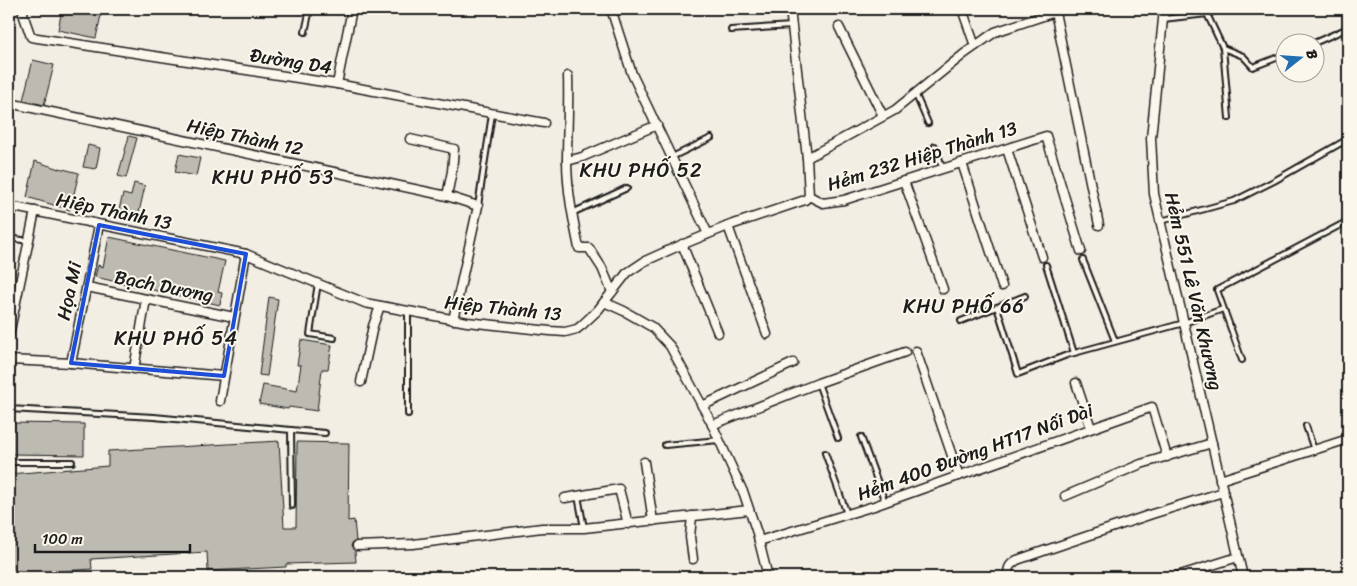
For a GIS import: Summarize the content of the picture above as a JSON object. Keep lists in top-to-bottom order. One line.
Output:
{"streets":{"street":["Đường D4","Hiệp Thành 12","Hẻm 232 Hiệp Thành 13","Hiệp Thành 13","Bạch Dương","Họa Mi","Hẻm 551 Lê Văn Khương","Hẻm 400 Đường HT17 Nối Dài"]},"crossings":[["Hẻm 232 Hiệp Thành 13","Hiệp Thành 13"],["Hiệp Thành 13","Họa Mi"],["Bạch Dương","Họa Mi"]],"districts":["KHU PHỐ 52","KHU PHỐ 53","KHU PHỐ 66","KHU PHỐ 54"],"scale_bar":"100 m","north":"right"}
